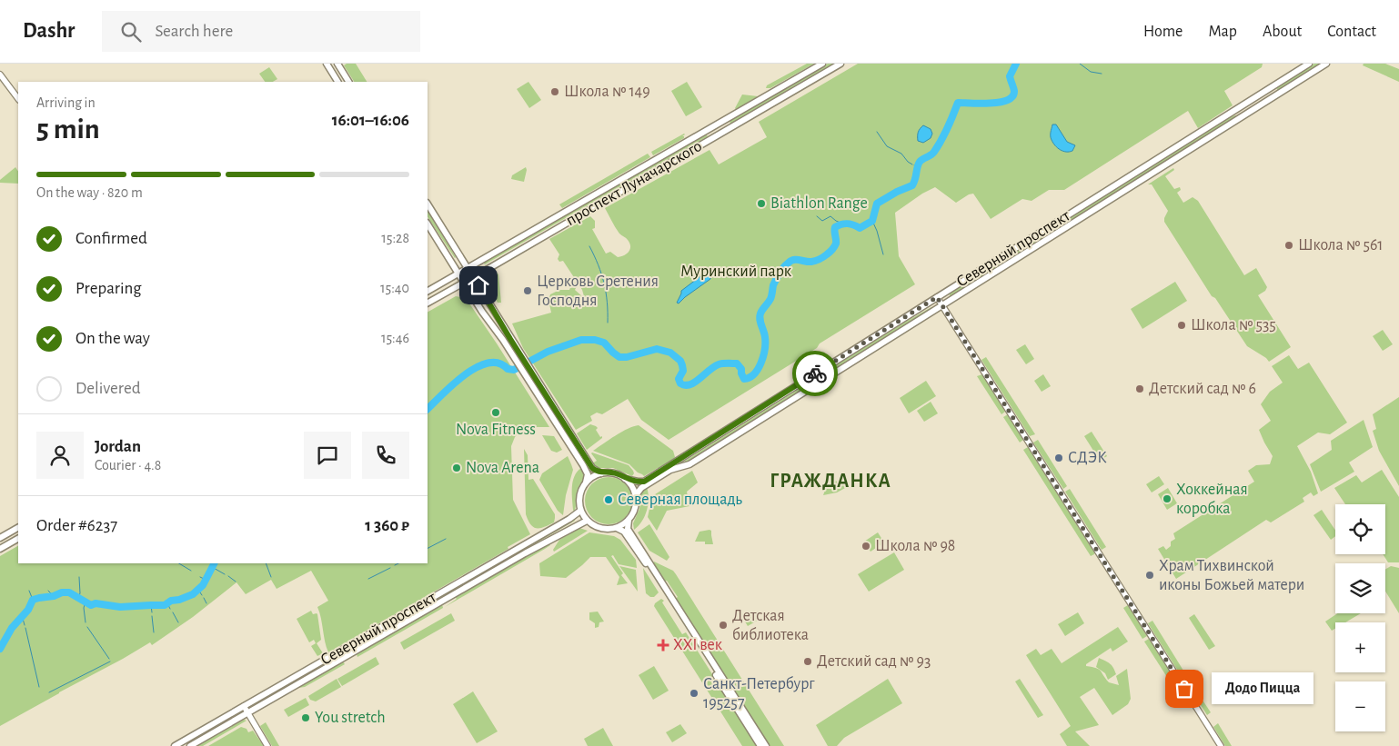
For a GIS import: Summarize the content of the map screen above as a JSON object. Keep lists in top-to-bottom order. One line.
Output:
{"streets":{"main road":["проспект Луначарского","Северный проспект"]},"districts":["ГРАЖДАНКА"],"parks":["Муринский парк"],"places":{"other":["Школа № 149","Biathlon Range","Школа № 561","Церковь Сретения Господня","Школа № 535","Детский сад № 6","Nova Fitness","СДЭК","Nova Arena","Хоккейная коробка","Северная площадь","Школа № 98","Храм Тихвинской иконы Божьей матери","Детская библиотека","Детский сад № 93","Додо Пицца","Санкт-Петербург 195257","You stretch"],"health":["XXI век"]},"page":{"header":"Dashr","search":"Search here","nav":["Home","Map","About","Contact"],"heading":["5 min","Arriving in","16:01–16:06"],"panel":["Jordan","Courier · 4.8","Order #6237","1 360 ₽"],"bar":"On the way · 820 m","list":[["Confirmed","15:28"],["Preparing","15:40"],["On the way","15:46"],"Delivered"],"map_buttons":["+","−"],"bubble":"Додо Пицца"}}
